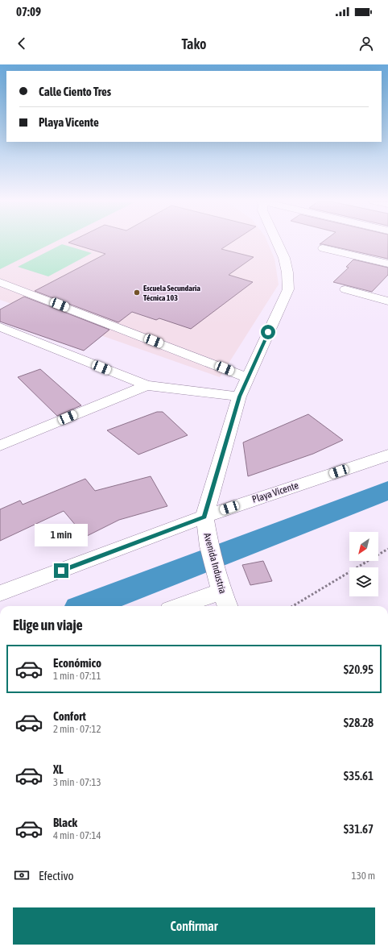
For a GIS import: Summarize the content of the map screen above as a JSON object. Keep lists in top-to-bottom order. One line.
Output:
{"streets":{"street":["Playa Vicente","Avenida Industria"]},"crossings":[["Playa Vicente","Avenida Industria"]],"places":["Escuela Secundaria Técnica 103"],"north":"bottom left","page":{"status":"07:09","header":"Tako","banner":["Calle Ciento Tres","Playa Vicente"],"bubble":"1 min","heading":"Elige un viaje","list":[{"name":"Económico","note":"1 min · 07:11","value":"$20.95"},{"name":"Confort","note":"2 min · 07:12","value":"$28.28"},{"name":"XL","note":"3 min · 07:13","value":"$35.61"},{"name":"Black","note":"4 min · 07:14","value":"$31.67"}],"pay":["Efectivo","130 m"],"buttons":"Confirmar"}}
